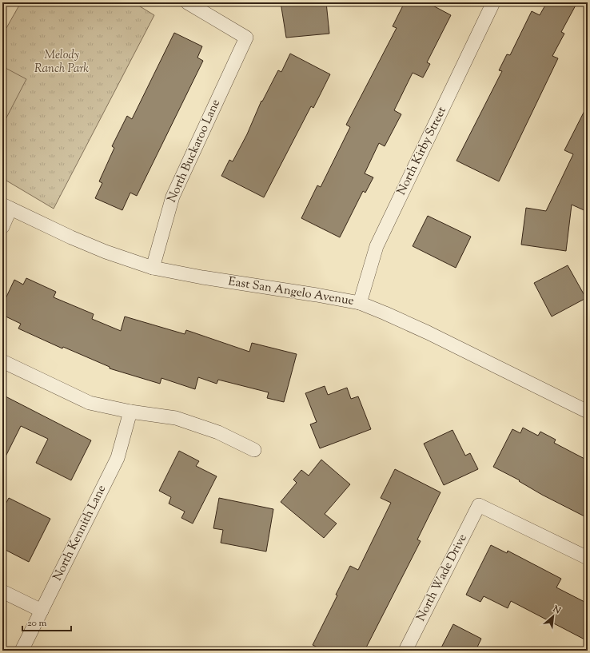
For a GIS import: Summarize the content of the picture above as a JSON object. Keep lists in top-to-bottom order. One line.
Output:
{"streets":{"street":["North Buckaroo Lane","North Kirby Street","East San Angelo Avenue","North Kennith Lane","North Wade Drive"]},"crossings":[["North Buckaroo Lane","East San Angelo Avenue"],["North Kirby Street","East San Angelo Avenue"]],"parks":["Melody Ranch Park"],"scale_bar":"20 m","north":"top right"}
